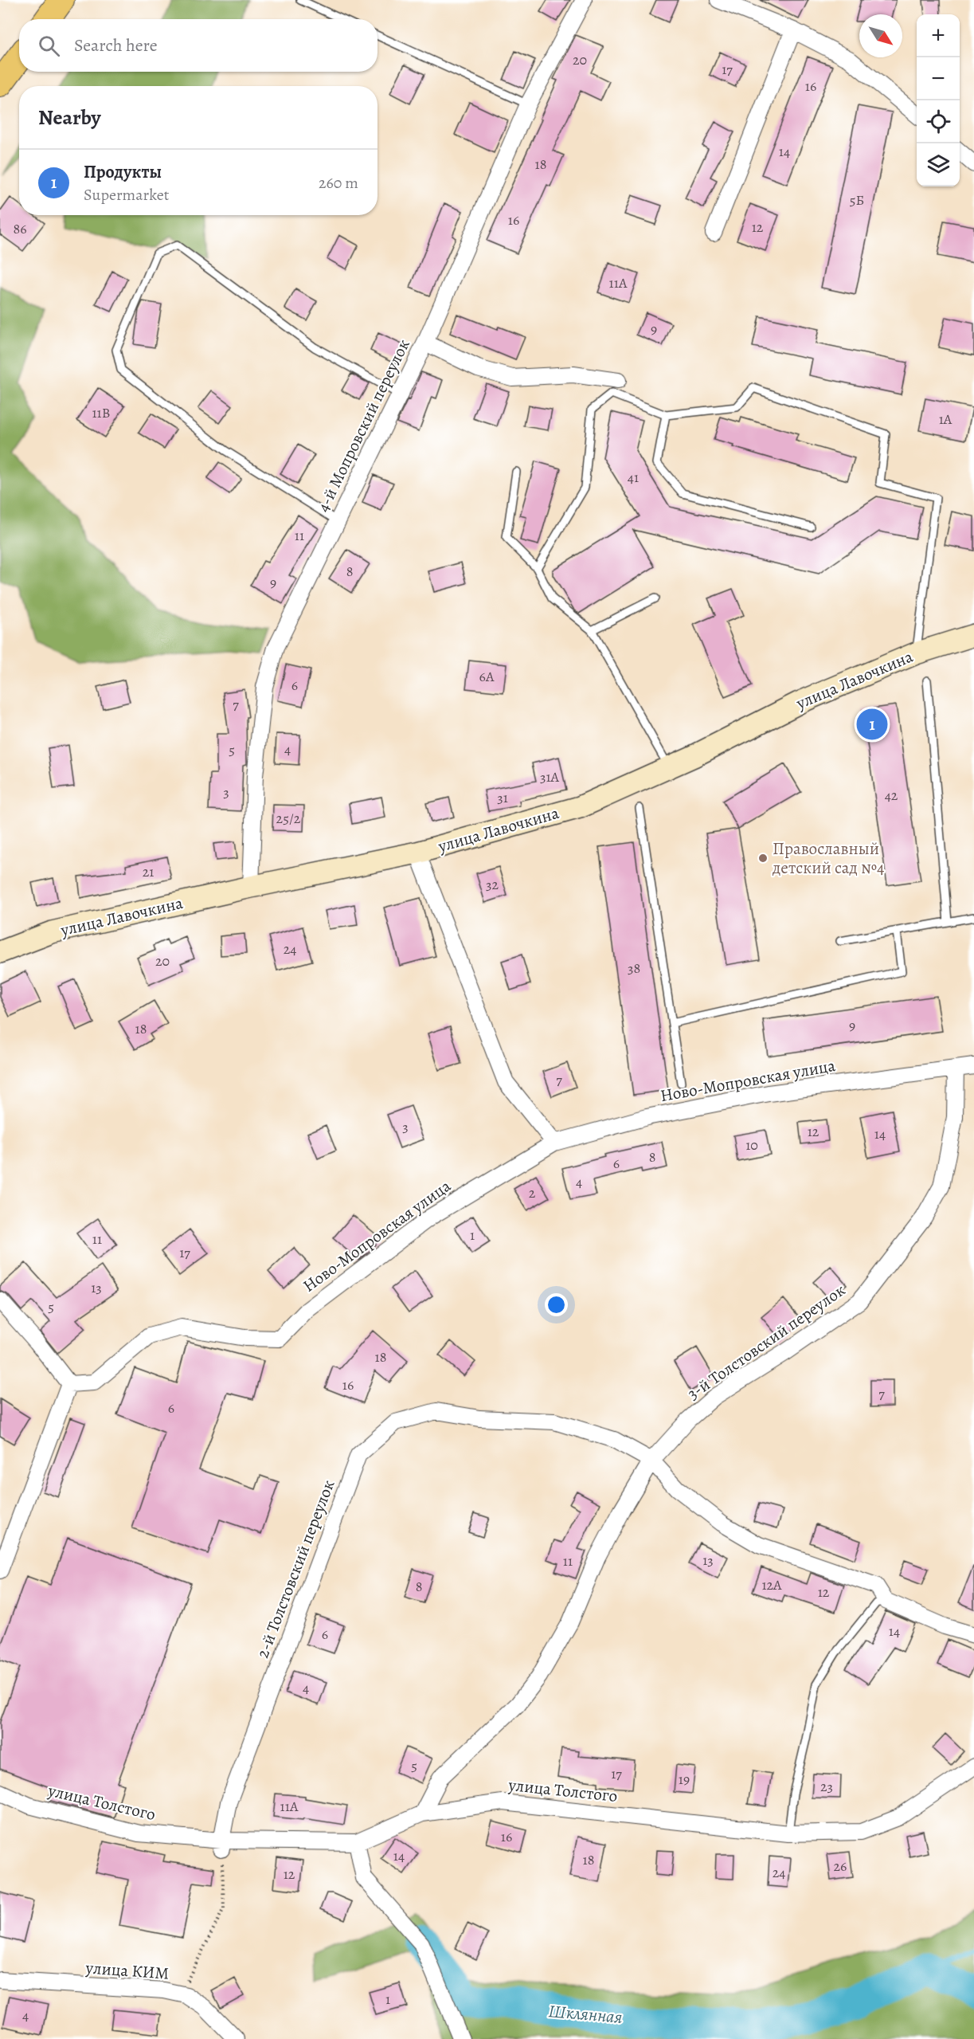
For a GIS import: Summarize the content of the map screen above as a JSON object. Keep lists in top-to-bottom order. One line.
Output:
{"streets":{"main road":["улица Лавочкина"],"street":["4-й Мопровский переулок","Ново-Мопровская улица","3-й Толстовский переулок","2-й Толстовский переулок","улица Толстого","улица КИМ"]},"crossings":[["4-й Мопровский переулок","улица Лавочкина"],["Ново-Мопровская улица","3-й Толстовский переулок"],["3-й Толстовский переулок","2-й Толстовский переулок"],["3-й Толстовский переулок","улица Толстого"],["2-й Толстовский переулок","улица Толстого"]],"water":["Шклянная"],"places":["Православный детский сад №4"],"house_numbers":["20","17","16","14","18","5Б","16","12","86","11А","9","11В","1А","41","11","8","9","6А","6","7","4","5","31А","3","42","31","25/2","21","32","24","20","38","9","18","7","3","12","14","10","8","6","4","2","1","11","17","13","5","18","16","7","6","13","11","12А","8","12","14","6","4","5","17","19","23","11А","16","14","18","26","24","12","1","4"],"north":"bottom right","page":{"map_buttons":["+","−"],"search":"Search here","heading":"Nearby","list":[{"mark":"1","name":"Продукты","note":"Supermarket","value":"260 m"}],"pins":"1"}}
